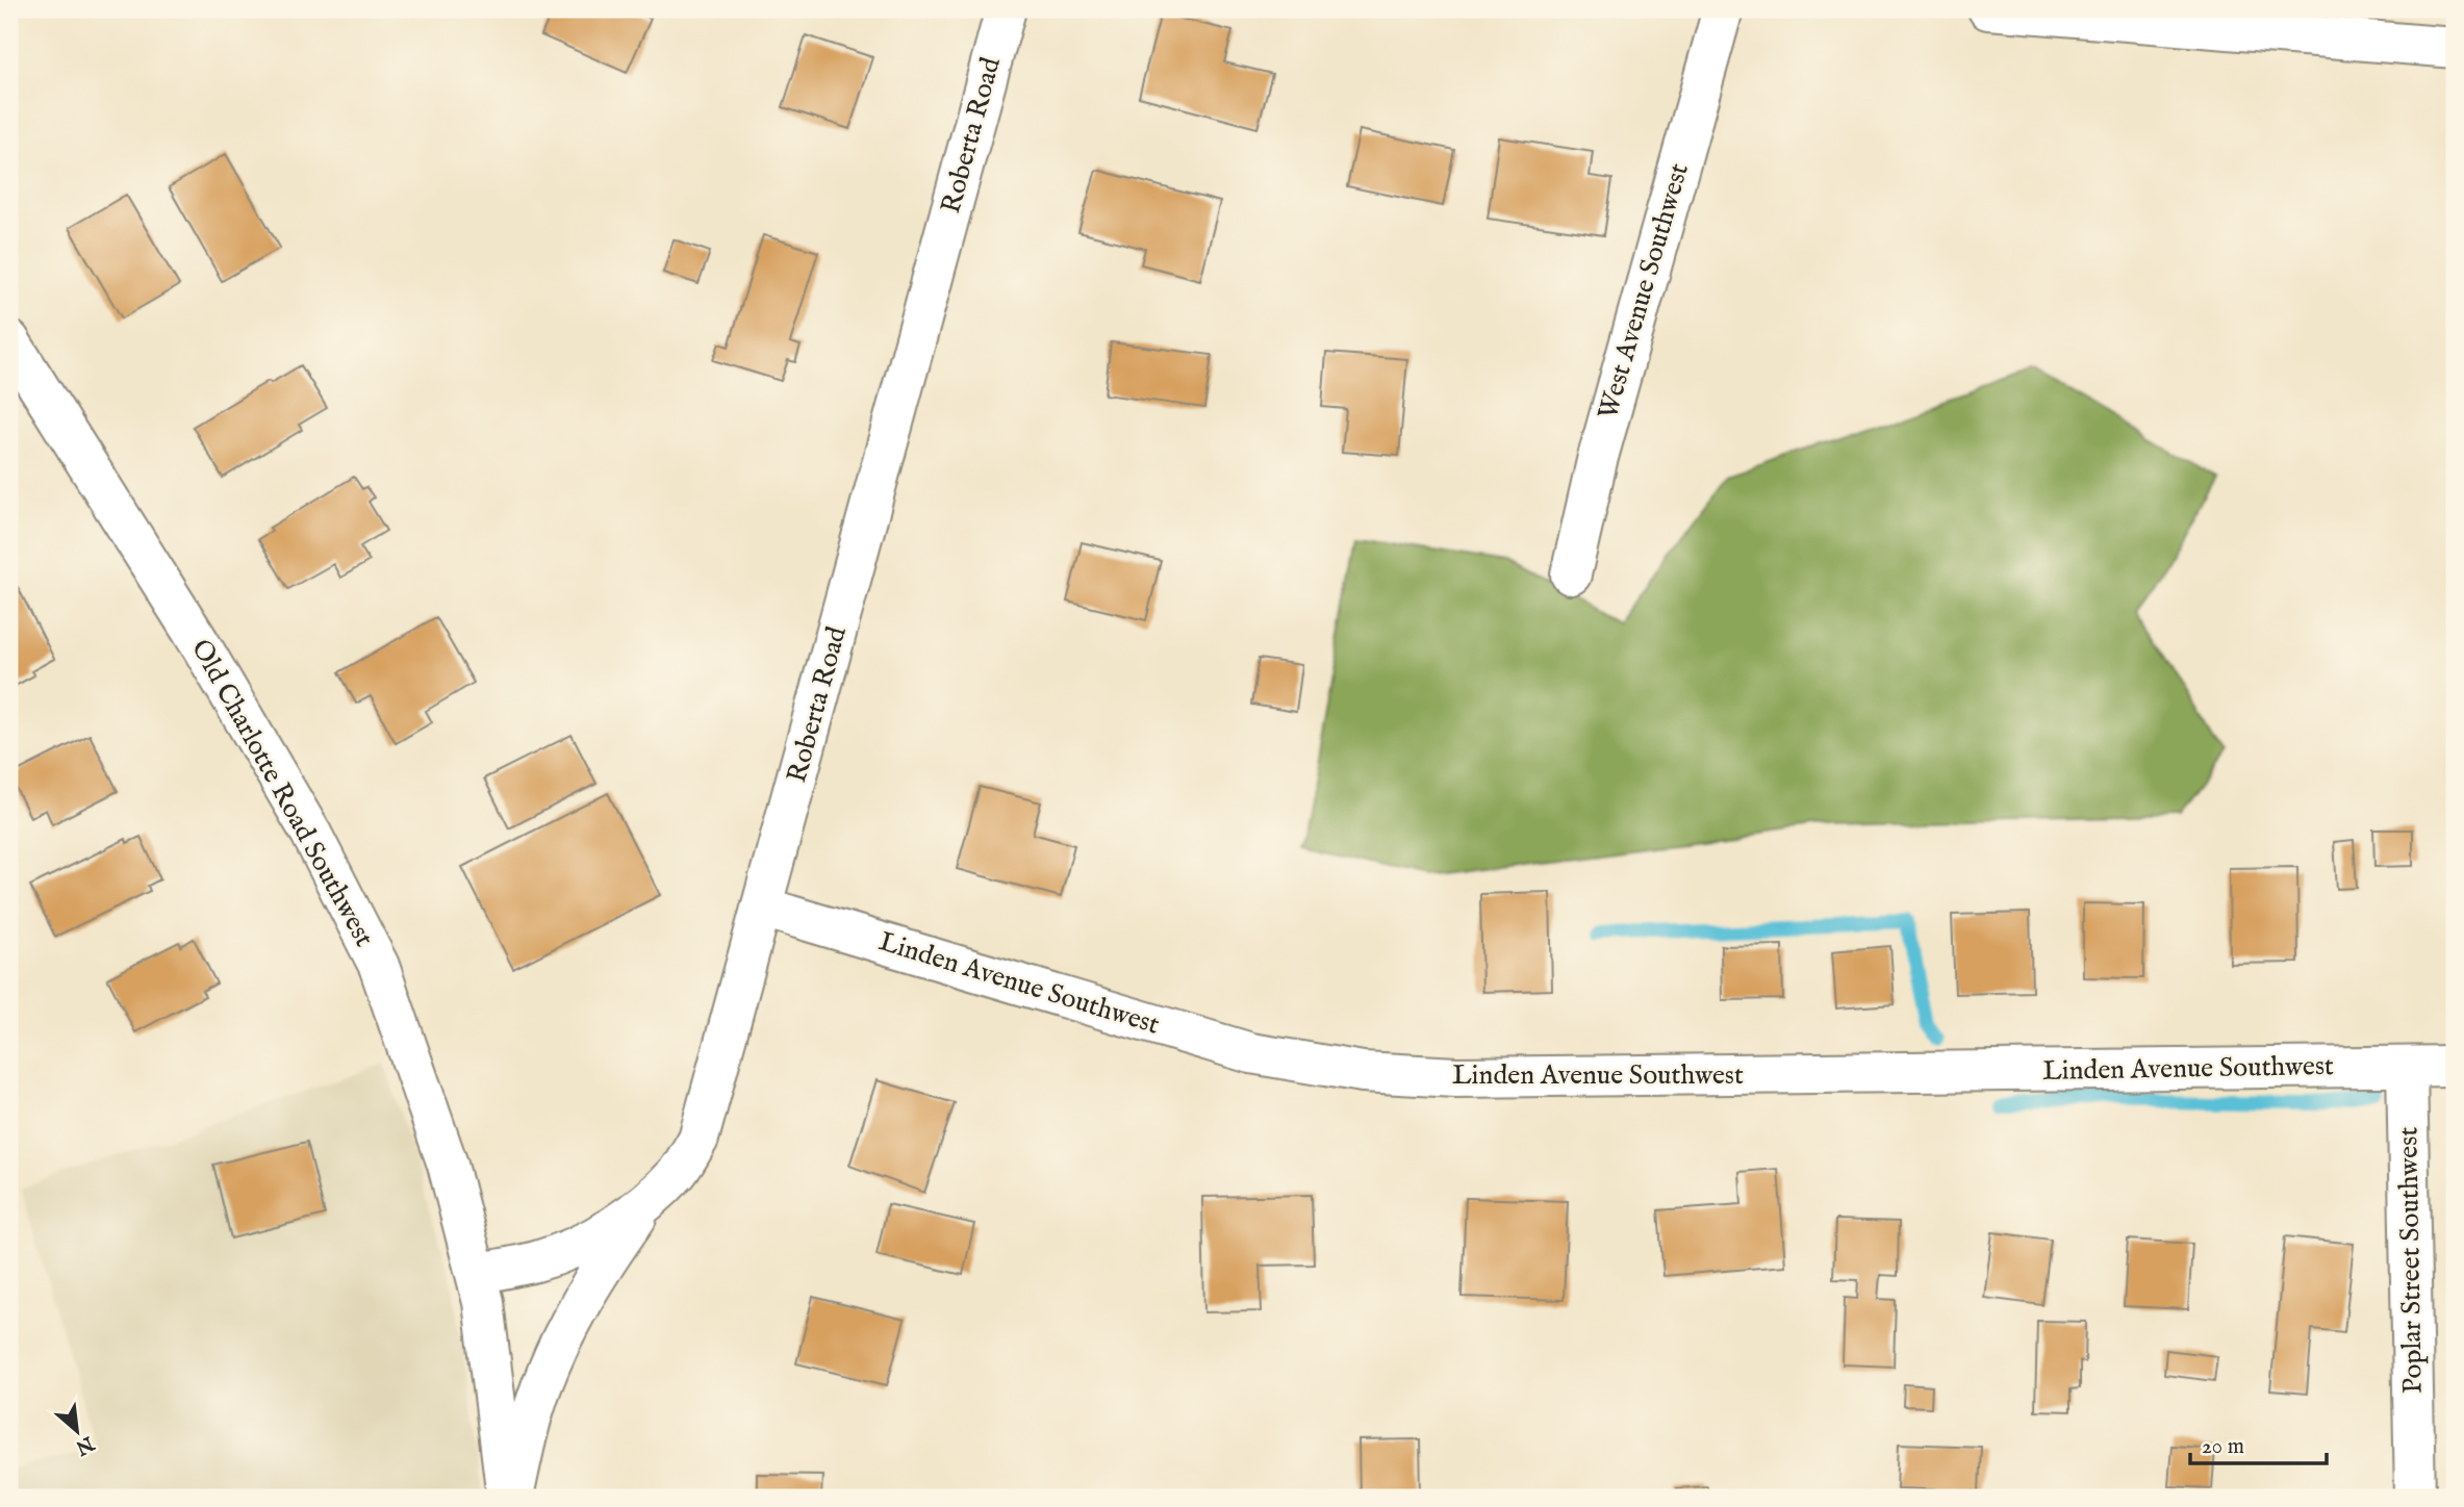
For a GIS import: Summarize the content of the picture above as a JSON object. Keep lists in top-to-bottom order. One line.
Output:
{"streets":{"street":["Roberta Road","West Avenue Southwest","Old Charlotte Road Southwest","Linden Avenue Southwest","Poplar Street Southwest"]},"crossings":[["Roberta Road","Old Charlotte Road Southwest"],["Roberta Road","Linden Avenue Southwest"],["Linden Avenue Southwest","Poplar Street Southwest"]],"scale_bar":"20 m","north":"bottom right"}
